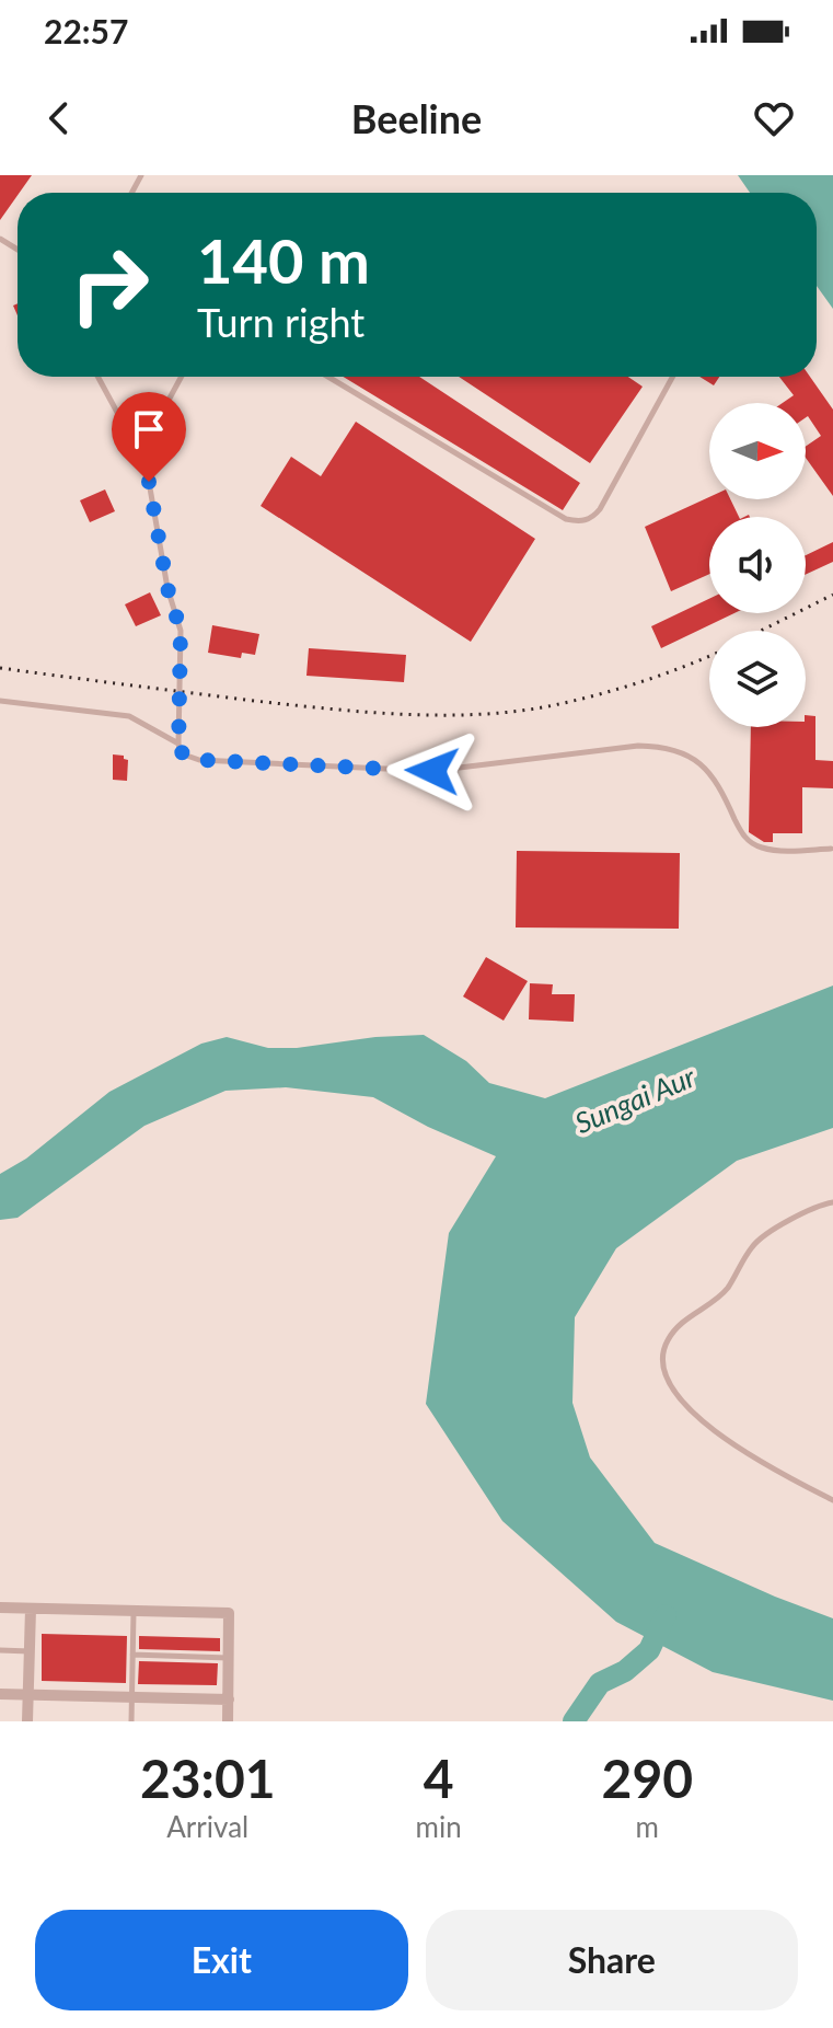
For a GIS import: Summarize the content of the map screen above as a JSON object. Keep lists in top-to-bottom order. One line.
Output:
{"water":["Sungai Aur"],"north":"right","page":{"status":"22:57","header":"Beeline","turn":["140 m","Turn right"],"eta":["23:01","Arrival","4","min","290","m"],"buttons":["Exit","Share"]}}
